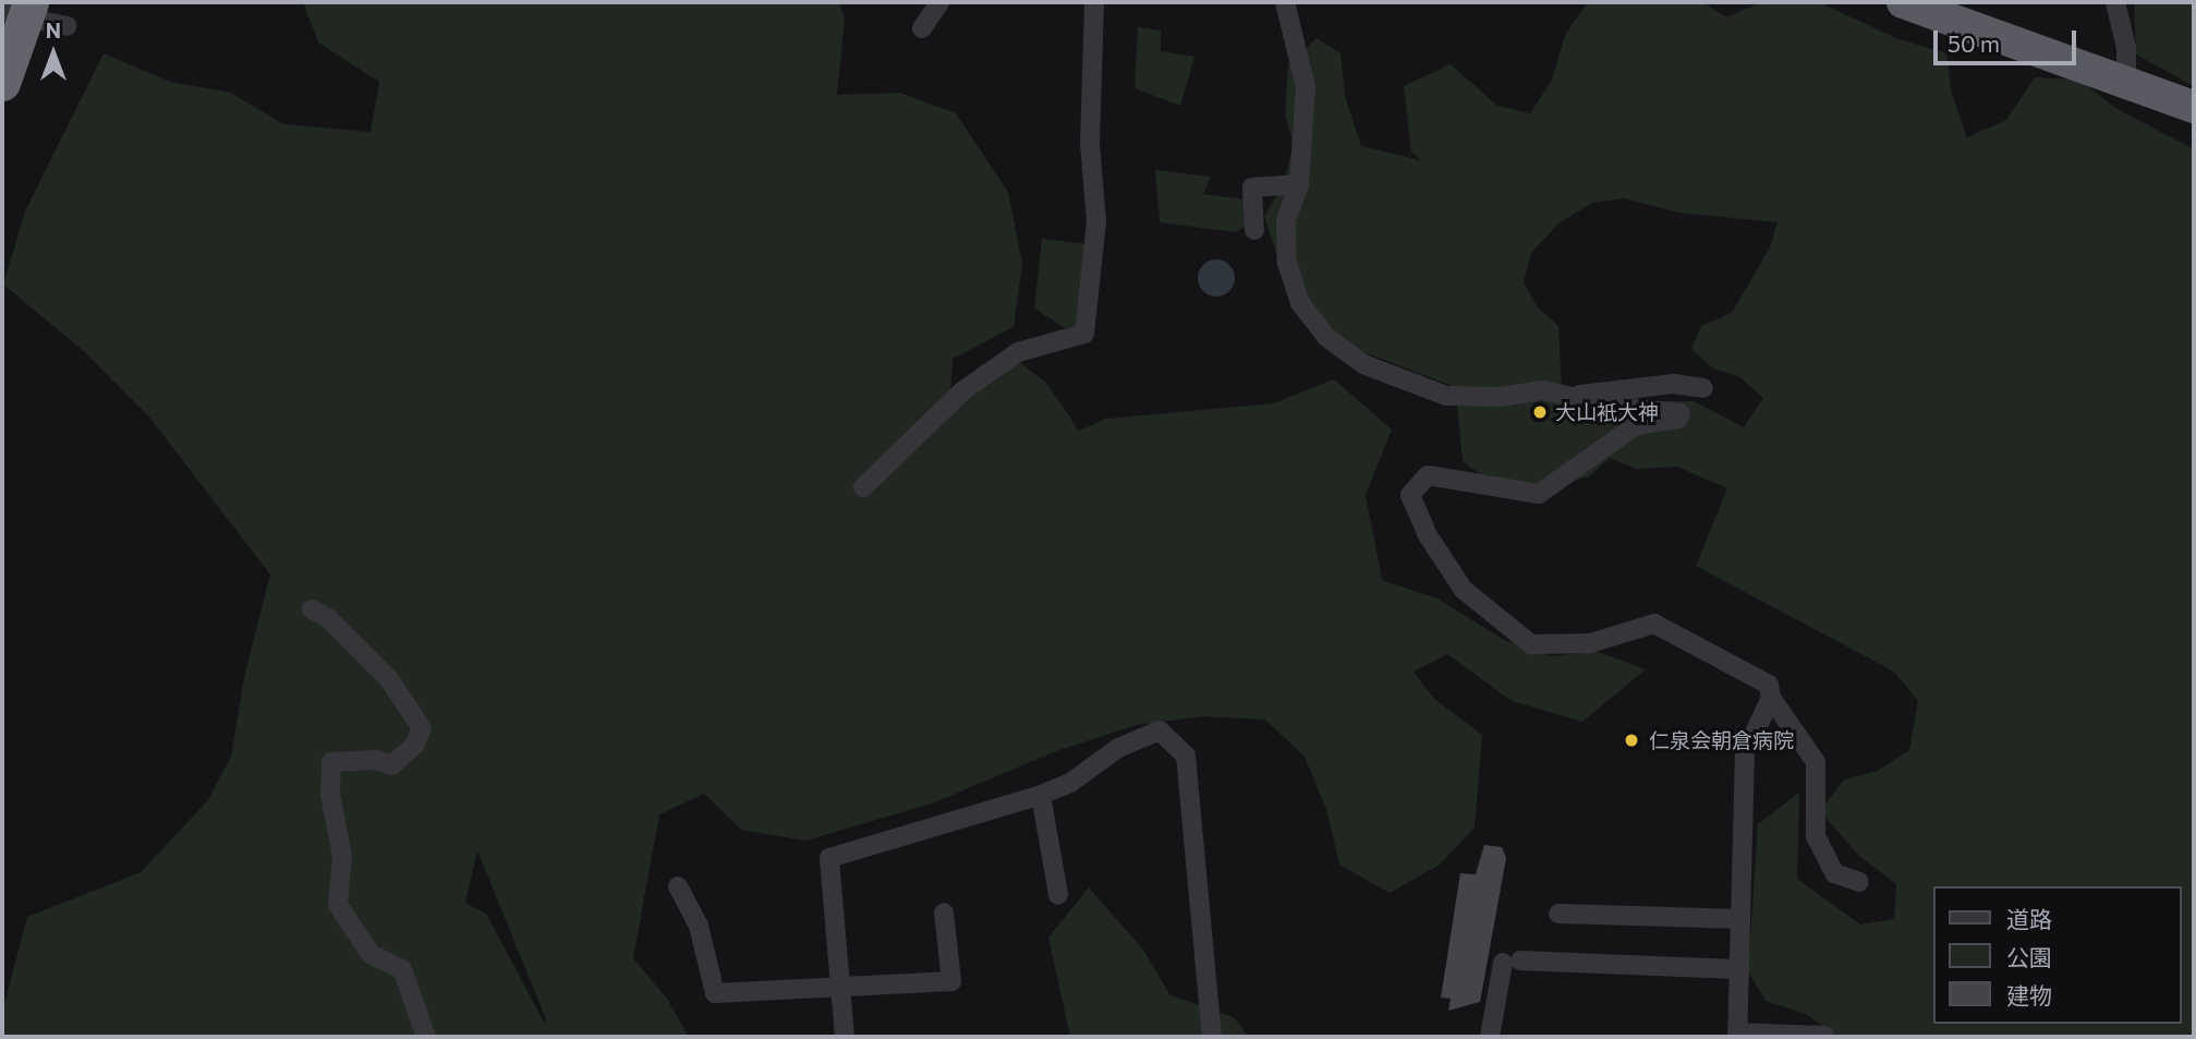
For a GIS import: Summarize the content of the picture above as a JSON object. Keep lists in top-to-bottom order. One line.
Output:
{"places":["大山衹大神","仁泉会朝倉病院"],"legend":["道路","公園","建物"],"scale_bar":"50 m","north":"top"}
